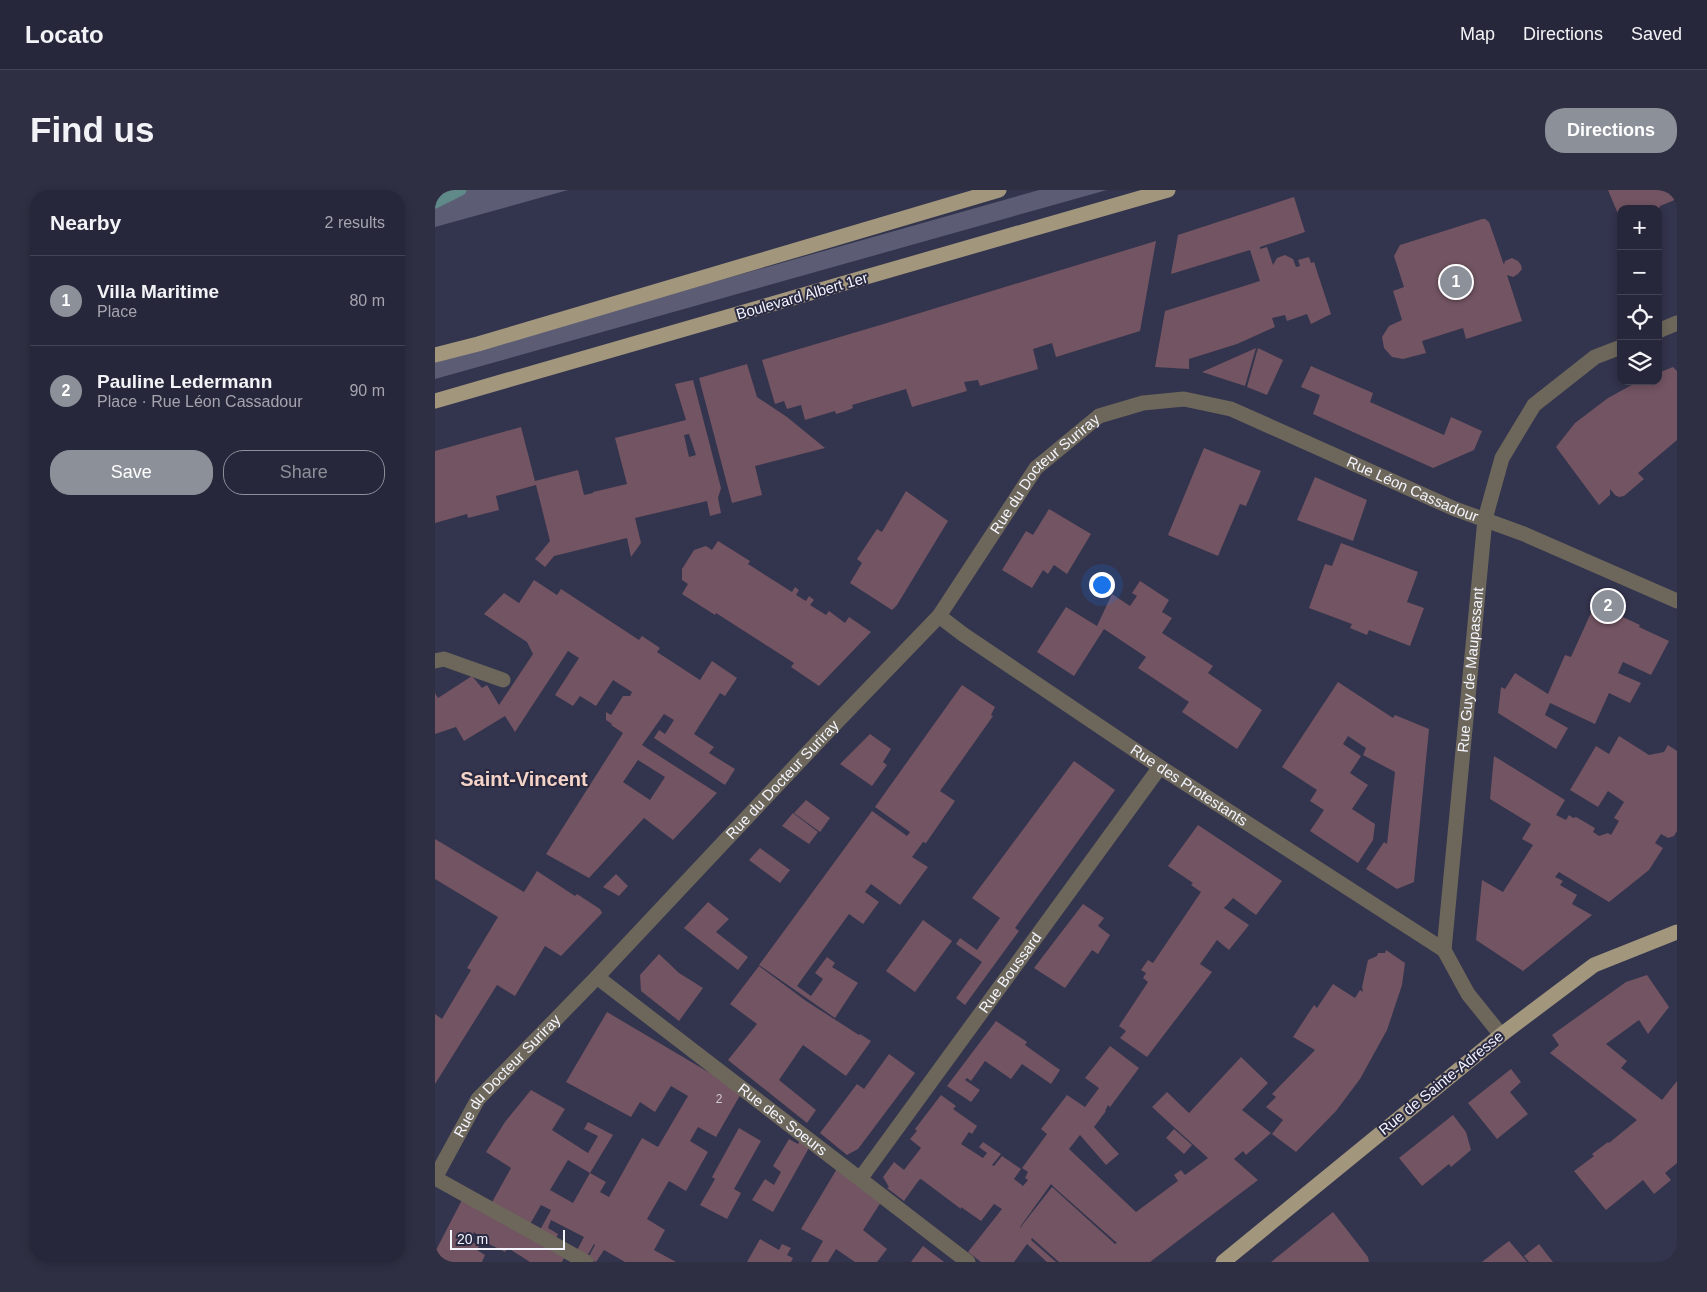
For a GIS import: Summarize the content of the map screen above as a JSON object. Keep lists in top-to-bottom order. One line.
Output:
{"streets":{"main road":["Boulevard Albert 1er","Rue de Sainte-Adresse"],"street":["Rue du Docteur Suriray","Rue Léon Cassadour","Rue Guy de Maupassant","Rue des Protestants","Rue Boussard","Rue des Soeurs"]},"crossings":[["Rue du Docteur Suriray","Rue Léon Cassadour"],["Rue du Docteur Suriray","Rue des Protestants"],["Rue du Docteur Suriray","Rue des Soeurs"],["Rue Léon Cassadour","Rue Guy de Maupassant"],["Rue Guy de Maupassant","Rue des Protestants"],["Rue des Protestants","Rue Boussard"],["Rue Boussard","Rue des Soeurs"]],"districts":["Saint-Vincent"],"house_numbers":["2"],"scale_bar":"20 m","page":{"header":"Locato","nav":["Map","Directions","Saved"],"buttons":["Directions",["Save","Share"]],"title":"Find us","heading":["Nearby","2 results"],"map_buttons":["+","−"],"list":[{"mark":"1","name":"Villa Maritime","note":"Place","value":"80 m"},{"mark":"2","name":"Pauline Ledermann","note":"Place · Rue Léon Cassadour","value":"90 m"}],"pins":["1","2"],"scale":"20 m"}}
